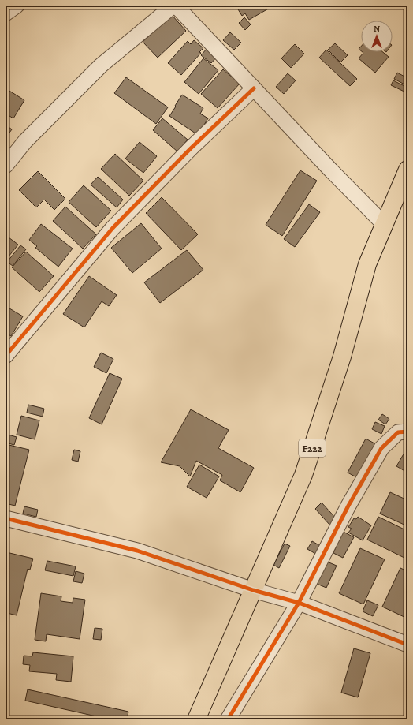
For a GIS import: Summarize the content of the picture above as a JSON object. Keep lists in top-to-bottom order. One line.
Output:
{"streets":{"main road":["F222"]},"north":"top"}
